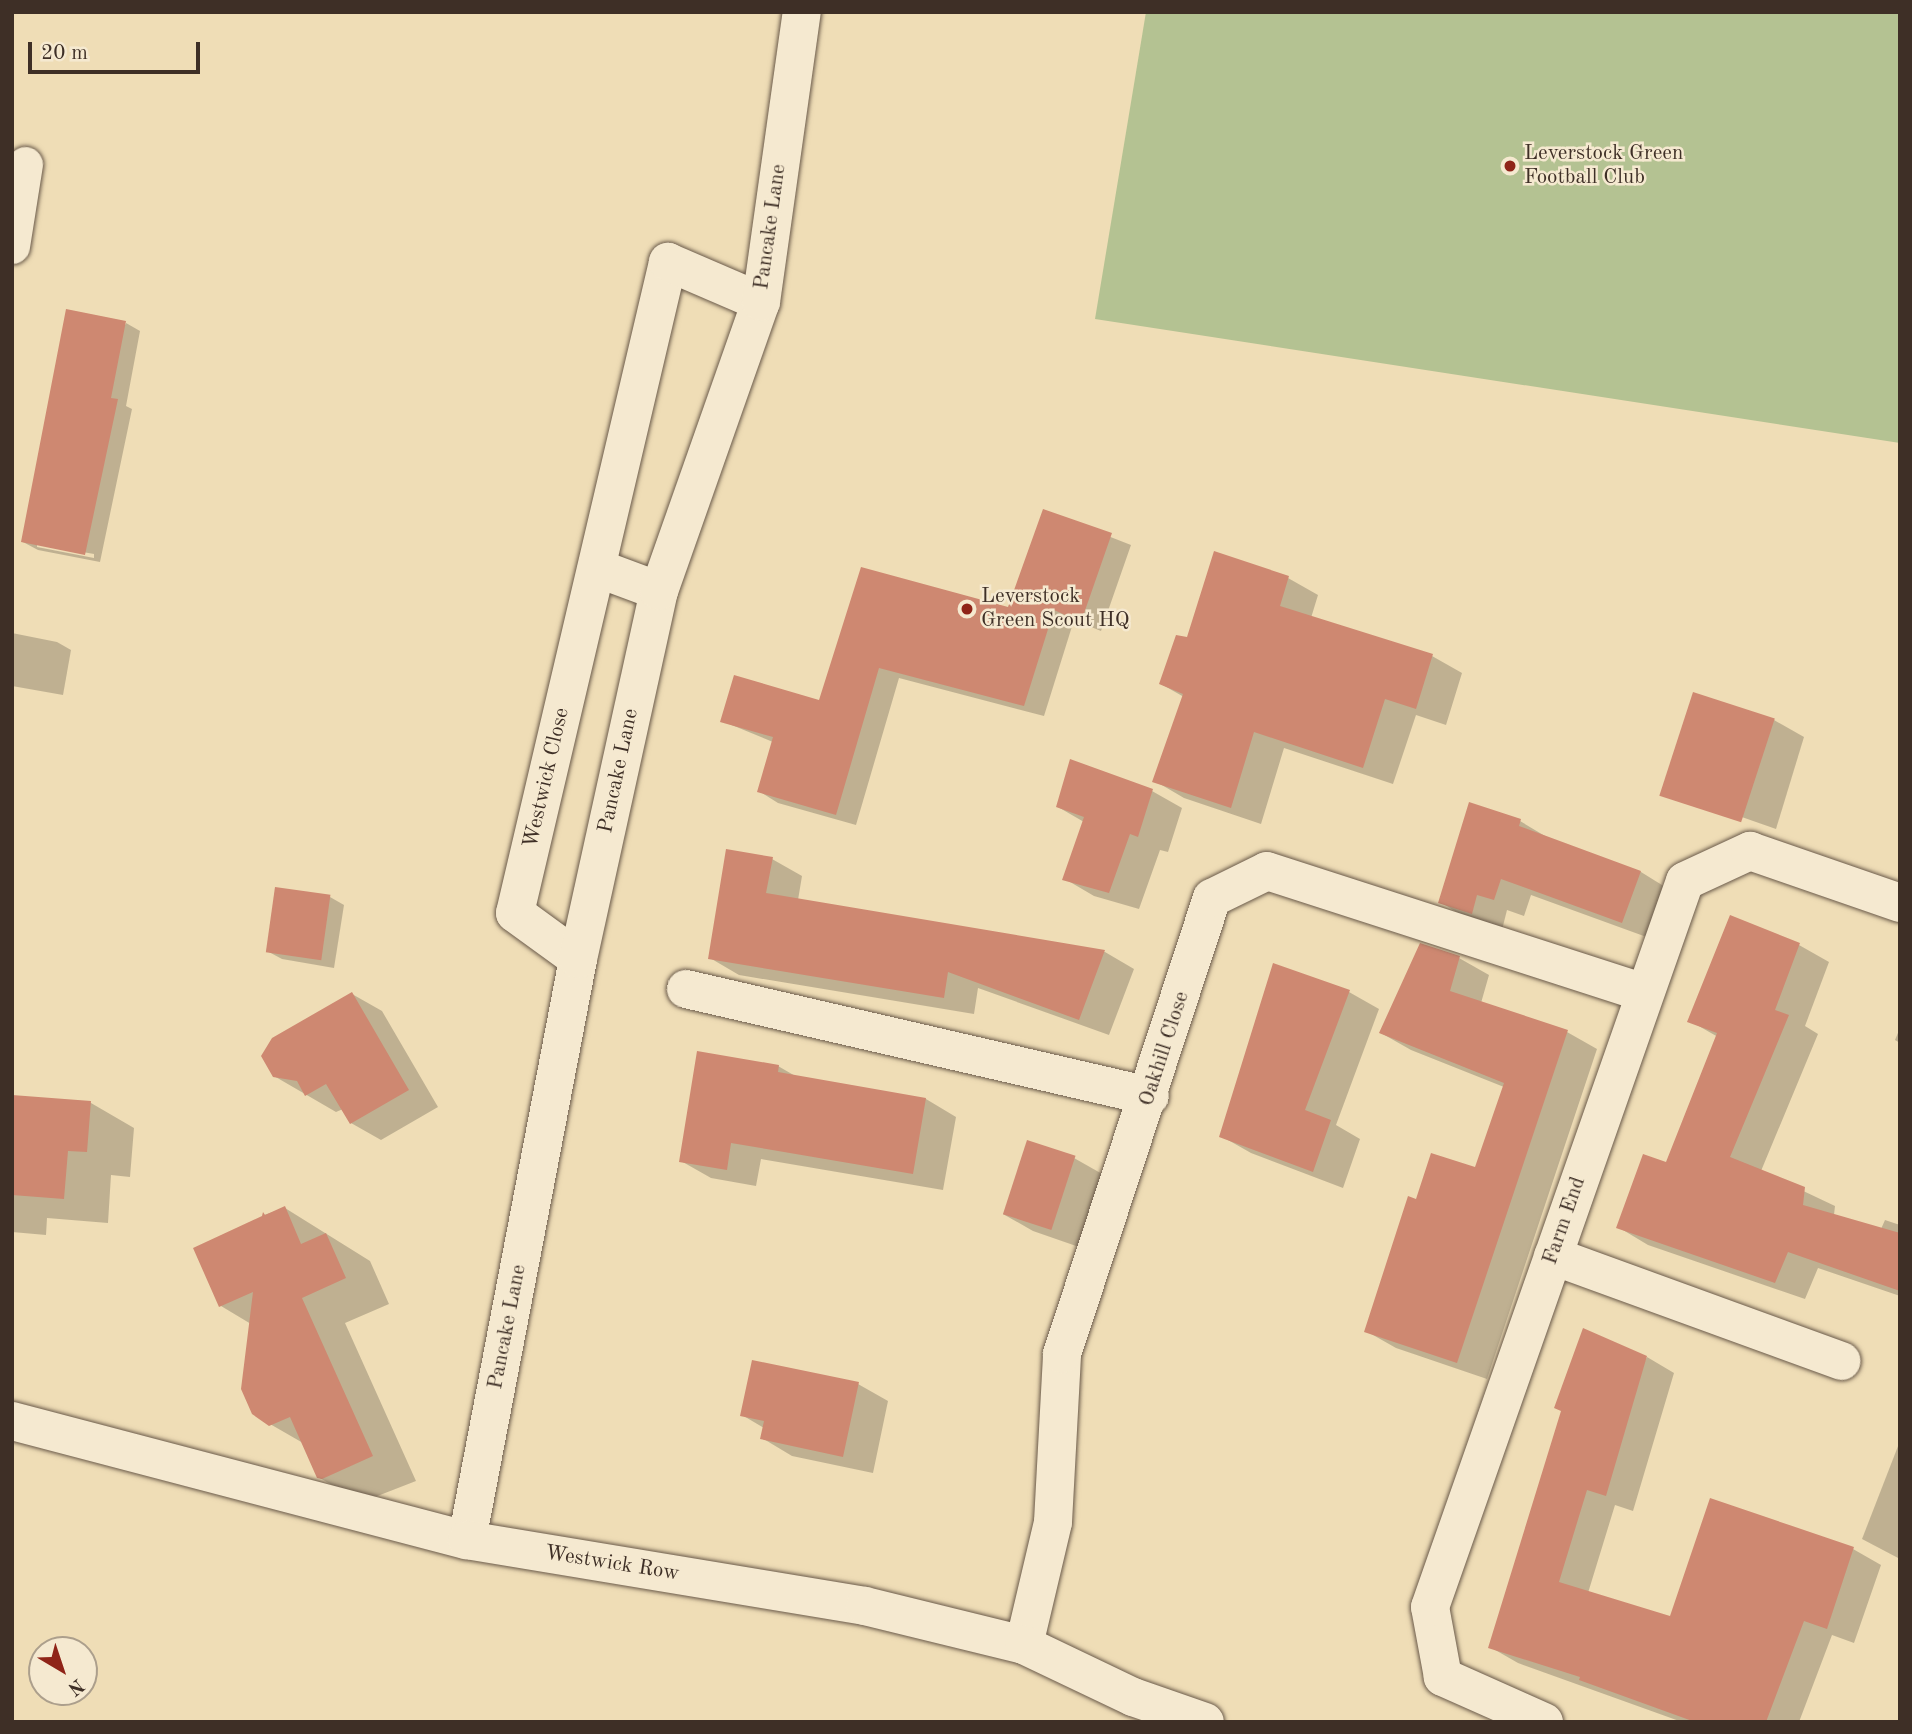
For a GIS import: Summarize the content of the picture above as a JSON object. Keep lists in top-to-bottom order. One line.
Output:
{"streets":{"street":["Pancake Lane","Westwick Close","Oakhill Close","Farm End","Westwick Row"]},"crossings":[["Pancake Lane","Westwick Close"],["Pancake Lane","Westwick Row"],["Oakhill Close","Farm End"],["Oakhill Close","Westwick Row"]],"places":["Leverstock Green Football Club","Leverstock Green Scout HQ"],"scale_bar":"20 m","north":"bottom right"}
